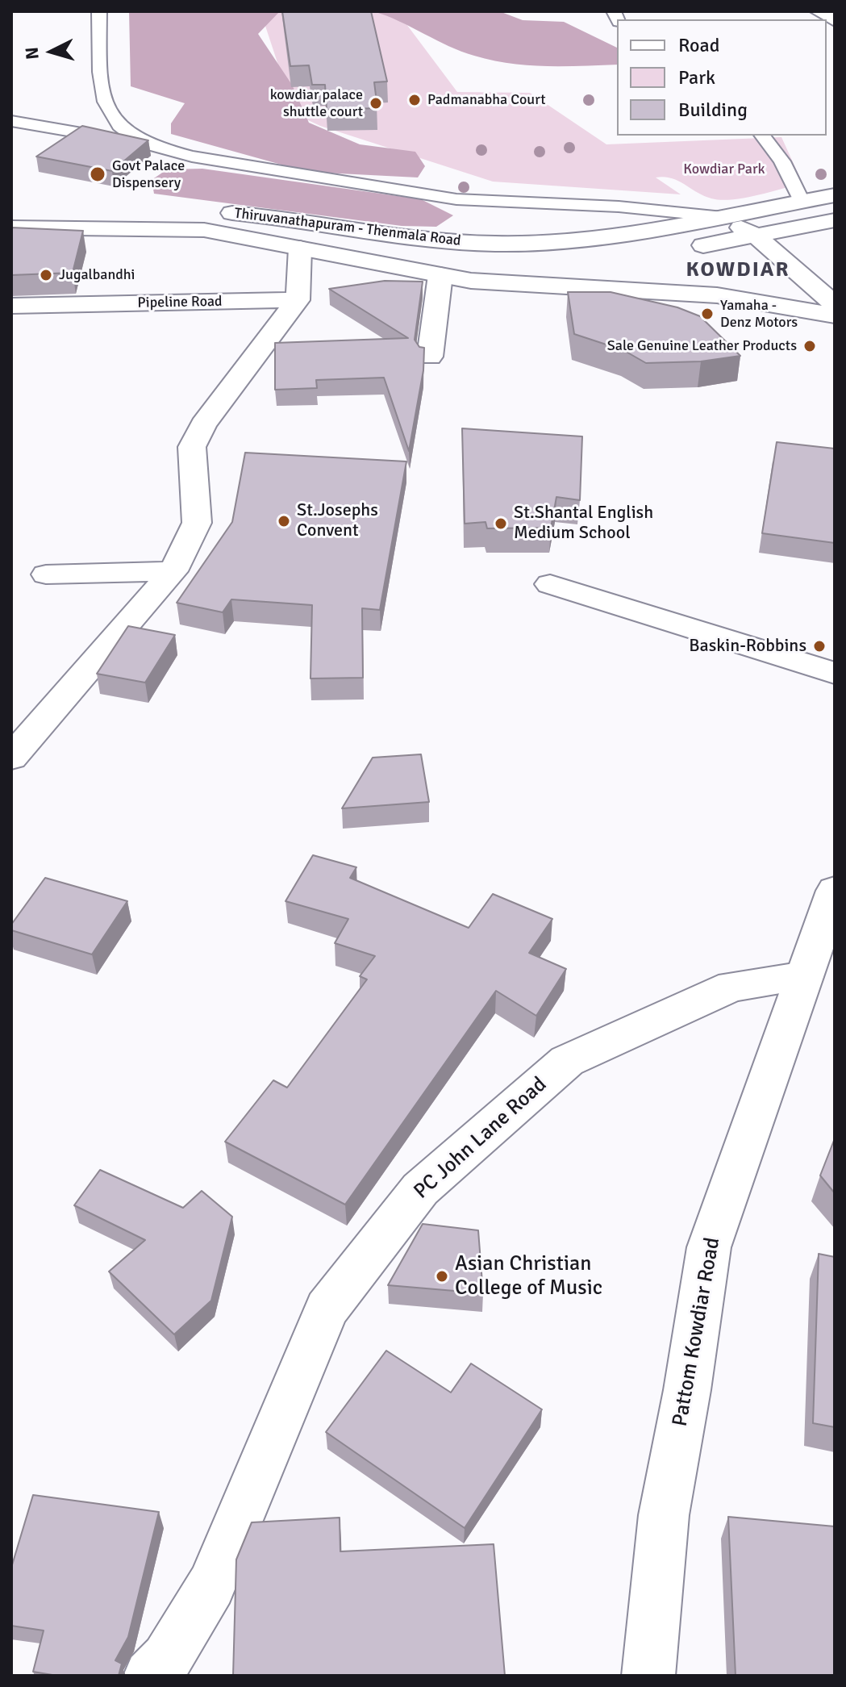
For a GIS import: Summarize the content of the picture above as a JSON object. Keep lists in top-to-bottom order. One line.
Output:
{"streets":{"main road":["Thiruvanathapuram - Thenmala Road","Pipeline Road","PC John Lane Road","Pattom Kowdiar Road"]},"crossings":[["PC John Lane Road","Pattom Kowdiar Road"]],"districts":["KOWDIAR"],"parks":["Kowdiar Park"],"places":["Padmanabha Court","kowdiar palace shuttle court","Govt Palace Dispensery","Jugalbandhi","Yamaha - Denz Motors","Sale Genuine Leather Products","St.Josephs Convent","St.Shantal English Medium School","Baskin-Robbins","Asian Christian College of Music"],"legend":["Road","Park","Building"],"north":"left"}
